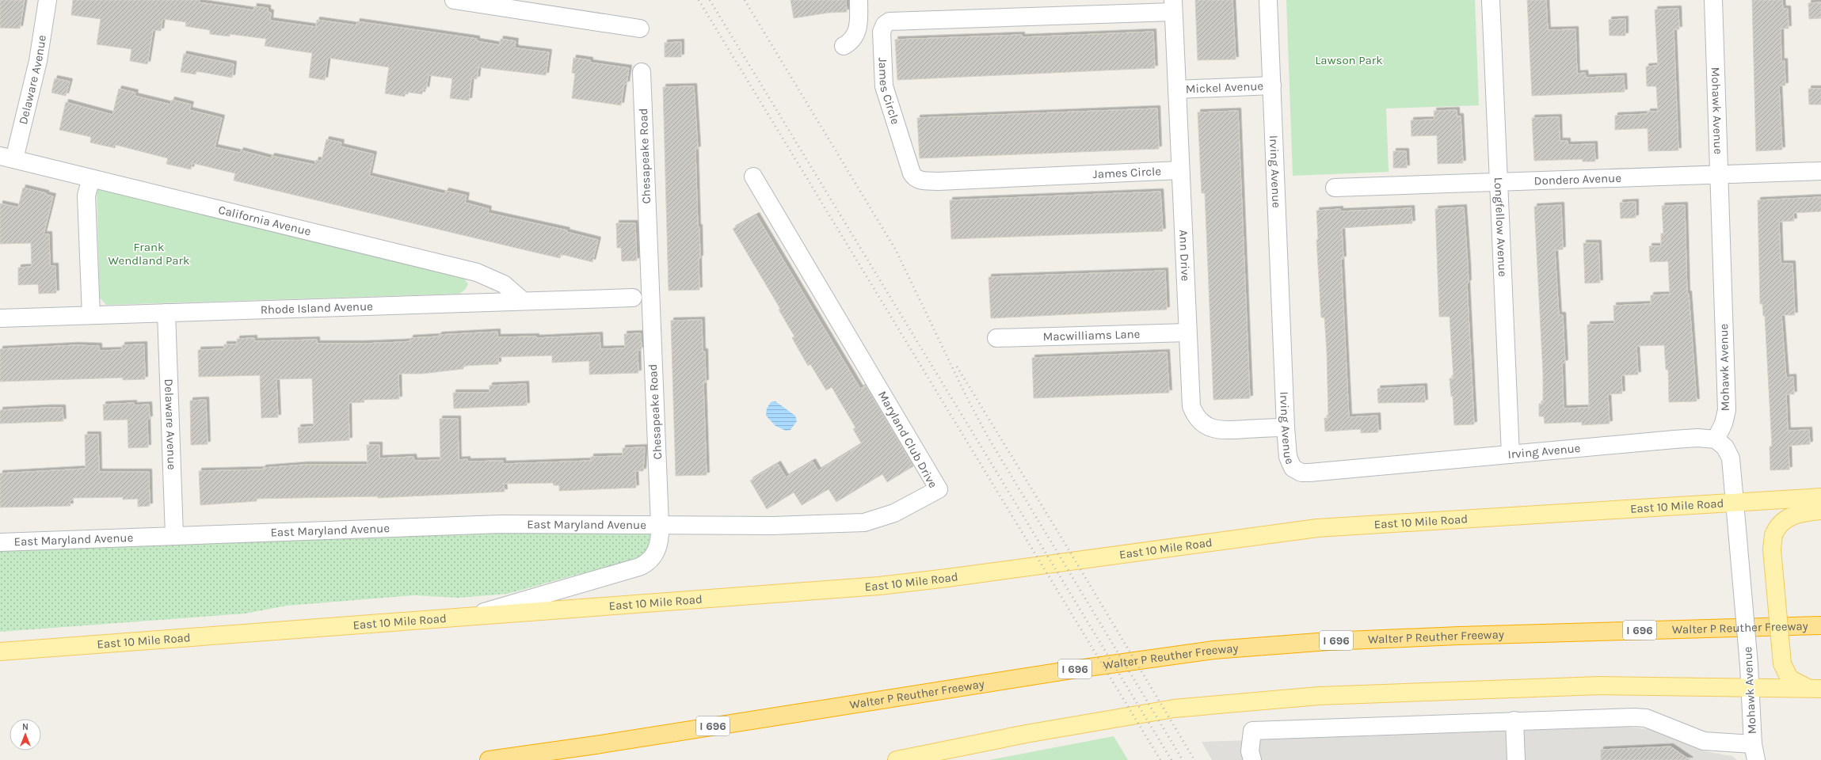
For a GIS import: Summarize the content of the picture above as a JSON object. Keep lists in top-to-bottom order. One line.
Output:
{"streets":{"highway":["Walter P Reuther Freeway","I 696"],"main road":["East 10 Mile Road"],"street":["Delaware Avenue","Mickel Avenue","James Circle","Mohawk Avenue","Chesapeake Road","Irving Avenue","Dondero Avenue","California Avenue","Longfellow Avenue","Ann Drive","Rhode Island Avenue","Macwilliams Lane","Maryland Club Drive","East Maryland Avenue"]},"crossings":[["Delaware Avenue","California Avenue"],["Delaware Avenue","Rhode Island Avenue"],["Delaware Avenue","East Maryland Avenue"],["Mickel Avenue","Irving Avenue"],["Mickel Avenue","Ann Drive"],["James Circle","Ann Drive"],["Mohawk Avenue","Irving Avenue"],["Mohawk Avenue","Dondero Avenue"],["Mohawk Avenue","East 10 Mile Road"],["Chesapeake Road","Maryland Club Drive"],["Chesapeake Road","East 10 Mile Road"],["Chesapeake Road","East Maryland Avenue"],["Irving Avenue","Longfellow Avenue"],["Irving Avenue","Ann Drive"],["Dondero Avenue","Longfellow Avenue"],["California Avenue","Rhode Island Avenue"],["Ann Drive","Macwilliams Lane"],["Maryland Club Drive","East Maryland Avenue"]],"parks":["Lawson Park","Frank Wendland Park"],"north":"top"}
